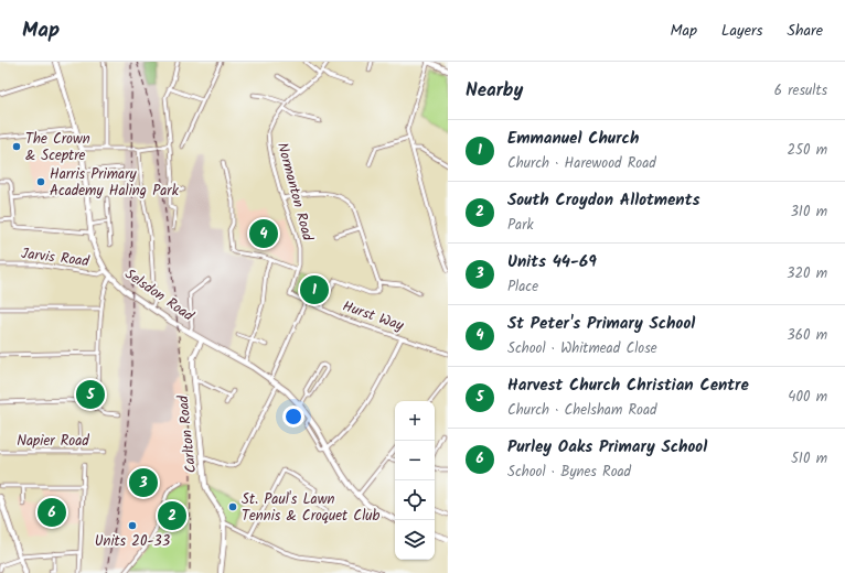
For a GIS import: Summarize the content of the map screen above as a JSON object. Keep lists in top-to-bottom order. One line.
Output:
{"streets":{"main road":["Selsdon Road","Carlton Road"],"street":["Normanton Road","Jarvis Road","Hurst Way","Napier Road"]},"crossings":[["Normanton Road","Hurst Way"],["Jarvis Road","Selsdon Road"],["Selsdon Road","Carlton Road"]],"places":["The Crown & Sceptre","Harris Primary Academy Haling Park","St. Paul's Lawn Tennis & Croquet Club","Units 20-33"],"page":{"header":"Map","nav":["Map","Layers","Share"],"heading":["Nearby","6 results"],"list":[{"mark":"1","name":"Emmanuel Church","note":"Church · Harewood Road","value":"250 m"},{"mark":"2","name":"South Croydon Allotments","note":"Park","value":"310 m"},{"mark":"3","name":"Units 44-69","note":"Place","value":"320 m"},{"mark":"4","name":"St Peter's Primary School","note":"School · Whitmead Close","value":"360 m"},{"mark":"5","name":"Harvest Church Christian Centre","note":"Church · Chelsham Road","value":"400 m"},{"mark":"6","name":"Purley Oaks Primary School","note":"School · Bynes Road","value":"510 m"}],"pins":["4","1","5","3","6","2"],"map_buttons":["+","−"]}}
